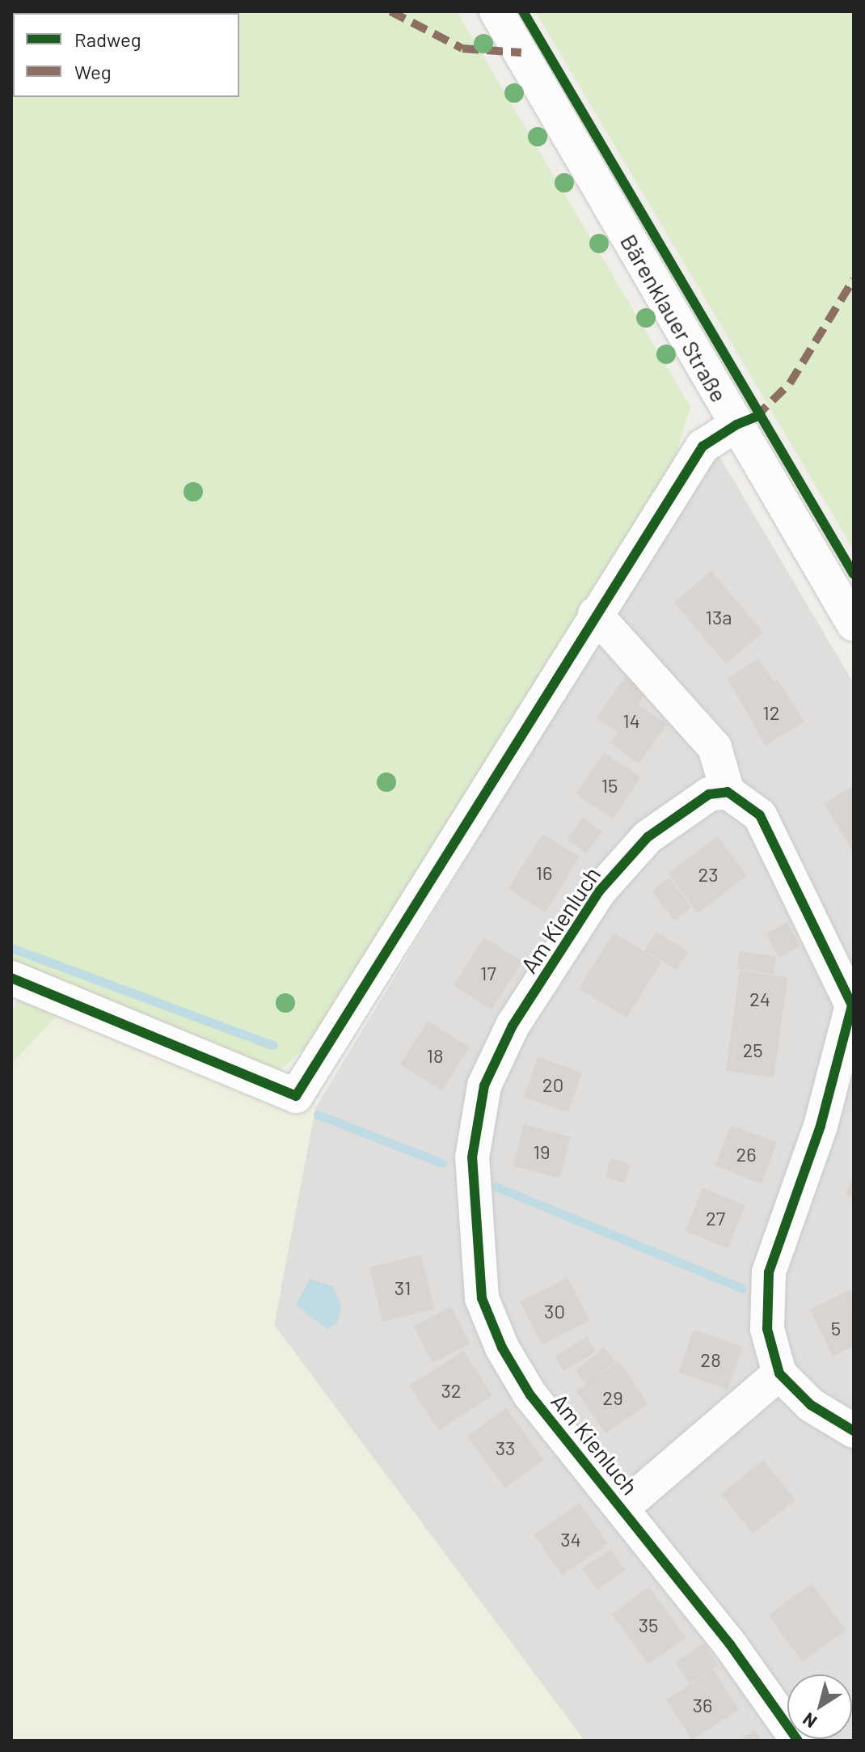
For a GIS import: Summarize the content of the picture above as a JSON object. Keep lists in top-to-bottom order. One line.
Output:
{"streets":{"street":["Bärenklauer Straße","Am Kienluch"]},"house_numbers":["13a","12","14","15","16","23","17","24","25","18","20","19","26","27","31","30","5","28","32","29","33","34","35","36"],"legend":["Radweg","Weg"],"north":"bottom left"}
